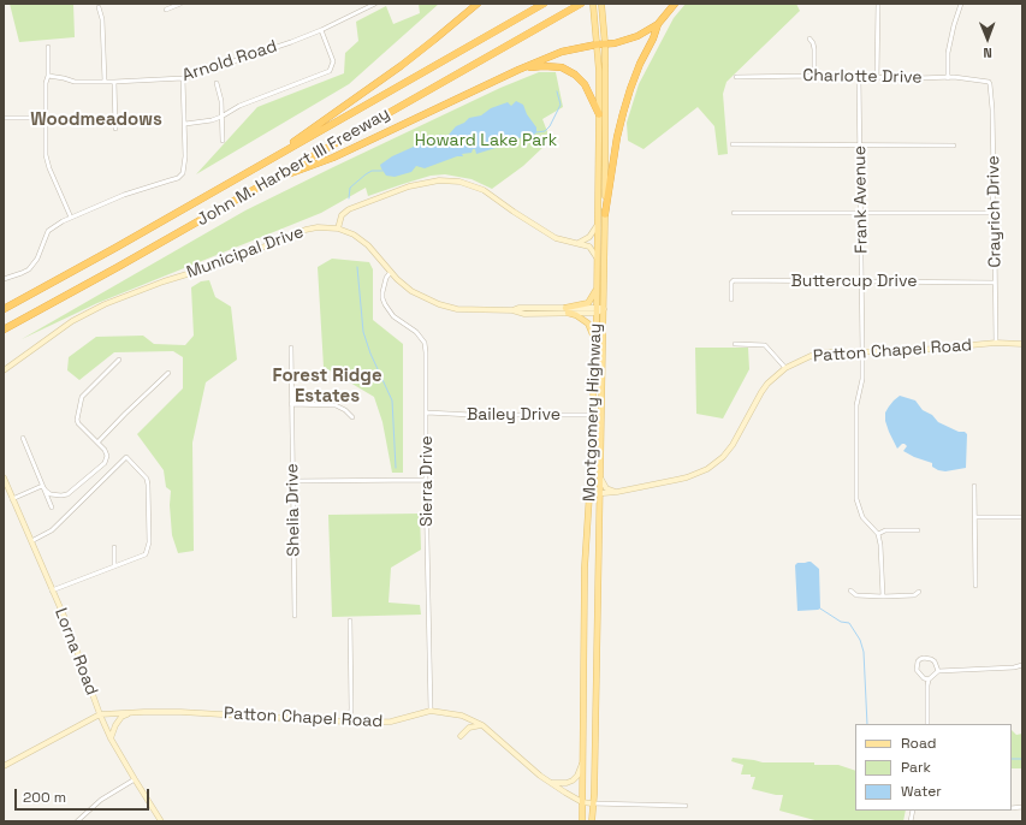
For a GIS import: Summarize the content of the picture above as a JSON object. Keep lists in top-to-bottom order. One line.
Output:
{"streets":{"highway":["John M. Harbert III Freeway"],"main road":["Montgomery Highway"],"street":["Arnold Road","Charlotte Drive","Frank Avenue","Crayrich Drive","Municipal Drive","Buttercup Drive","Patton Chapel Road","Bailey Drive","Sierra Drive","Shelia Drive","Lorna Road"]},"crossings":[["Charlotte Drive","Frank Avenue"],["Charlotte Drive","Crayrich Drive"],["Frank Avenue","Buttercup Drive"],["Frank Avenue","Patton Chapel Road"],["Crayrich Drive","Buttercup Drive"],["Crayrich Drive","Patton Chapel Road"],["Municipal Drive","Montgomery Highway"],["Municipal Drive","Sierra Drive"],["Patton Chapel Road","Montgomery Highway"],["Patton Chapel Road","Sierra Drive"],["Patton Chapel Road","Lorna Road"],["Montgomery Highway","Bailey Drive"],["Bailey Drive","Sierra Drive"]],"districts":["Woodmeadows","Forest Ridge Estates"],"parks":["Howard Lake Park"],"legend":["Road","Park","Water"],"scale_bar":"200 m","north":"bottom"}
